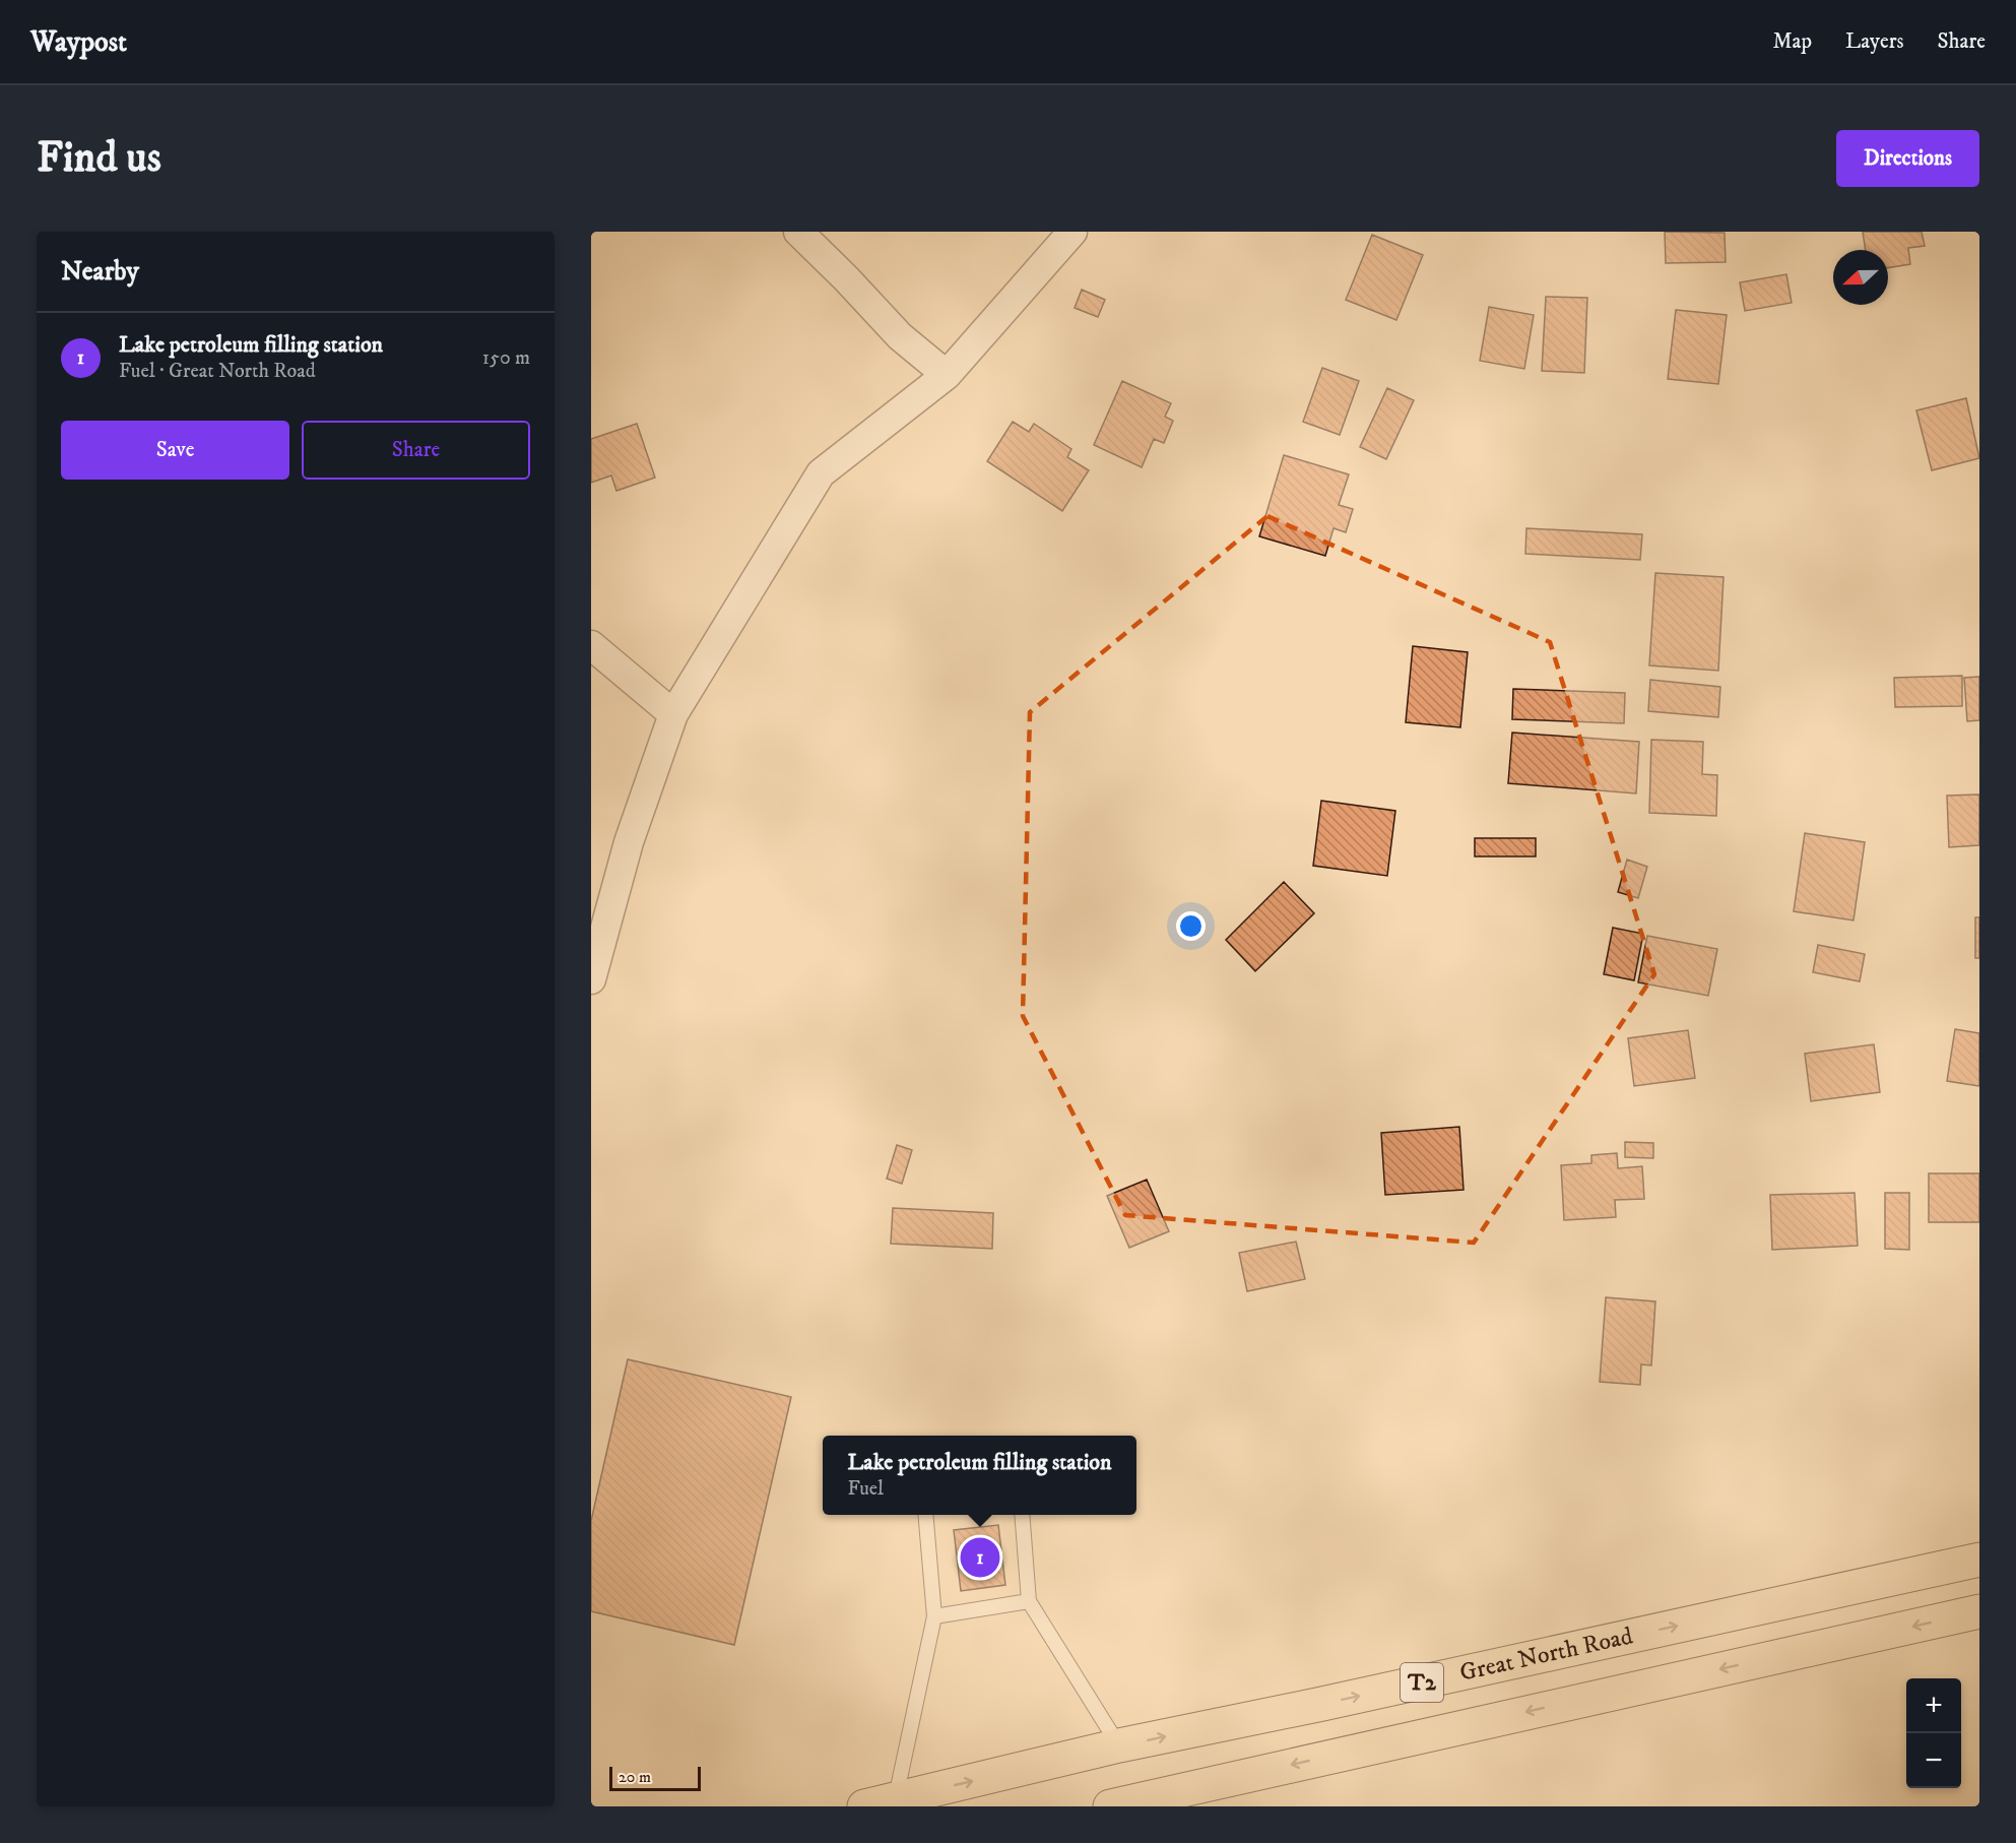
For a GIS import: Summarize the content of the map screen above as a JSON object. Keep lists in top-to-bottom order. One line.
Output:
{"streets":{"highway":["Great North Road","T2"]},"scale_bar":"20 m","north":"left","page":{"header":"Waypost","nav":["Map","Layers","Share"],"buttons":["Directions",["Save","Share"]],"title":"Find us","heading":"Nearby","list":[{"mark":"1","name":"Lake petroleum filling station","note":"Fuel · Great North Road","value":"150 m"}],"popup":["Lake petroleum filling station","Fuel"],"pins":"1","map_buttons":["+","−"],"scale":"20 m"}}
